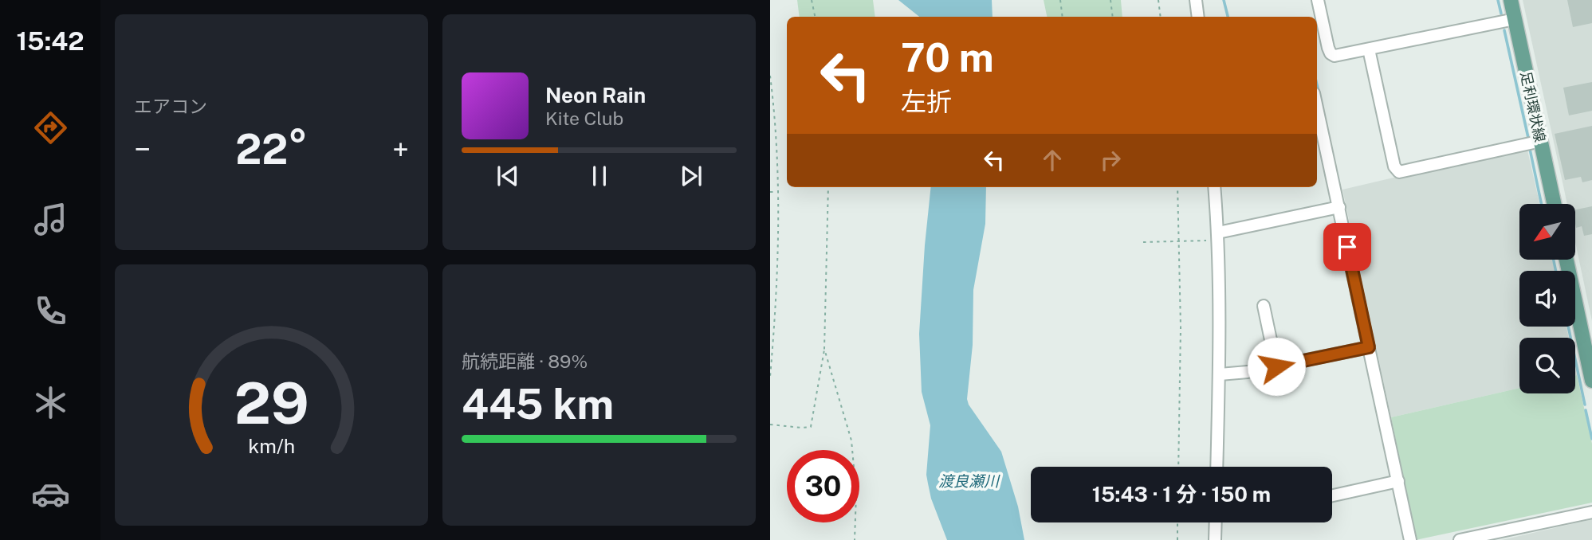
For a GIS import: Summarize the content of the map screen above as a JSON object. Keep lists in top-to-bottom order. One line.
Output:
{"streets":{"main road":["足利環状線"]},"water":["渡良瀬川"],"north":"bottom left","page":{"tabs":"15:42","tile":["エアコン",["航続距離 · 89%","445 km"]],"turn":["70 m","左折"],"song":["Neon Rain","Kite Club"],"heat":["−","22°","+"],"limit":"30","trip":"15:43 · 1 分 · 150 m","gauge":["29","km/h"]}}
